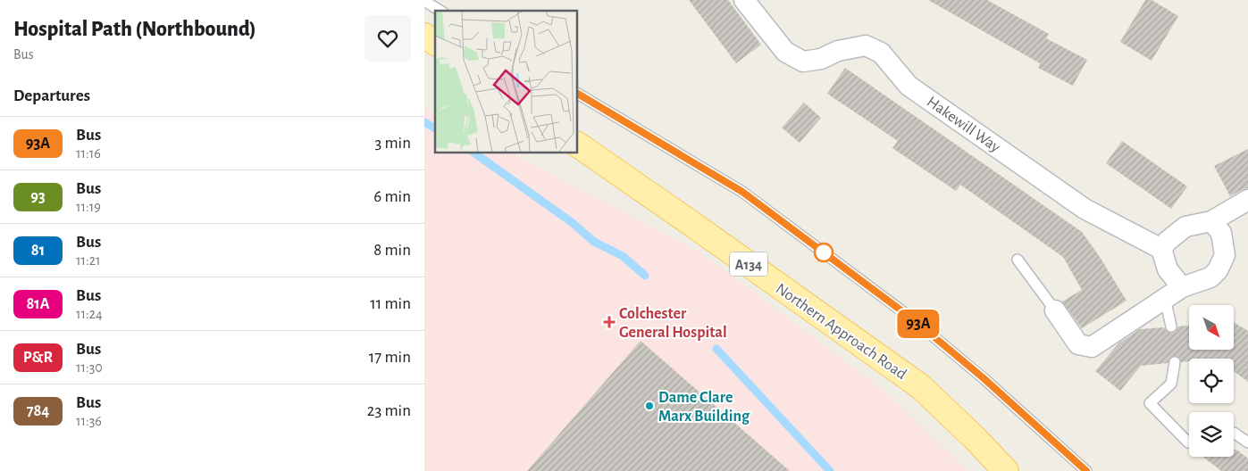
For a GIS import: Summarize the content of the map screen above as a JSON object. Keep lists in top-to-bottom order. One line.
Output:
{"streets":{"main road":["A134","Northern Approach Road"],"street":["Hakewill Way"]},"places":{"health":["Colchester General Hospital"],"other":["Dame Clare Marx Building"]},"lines":["bus line 93A"],"north":"bottom right","page":{"heading":[["Hospital Path (Northbound)","Bus"],"Departures"],"on_map":"93A","list":[{"mark":"93A","name":"Bus","note":"11:16","value":"3 min"},{"mark":"93","name":"Bus","note":"11:19","value":"6 min"},{"mark":"81","name":"Bus","note":"11:21","value":"8 min"},{"mark":"81A","name":"Bus","note":"11:24","value":"11 min"},{"mark":"P&R","name":"Bus","note":"11:30","value":"17 min"},{"mark":"784","name":"Bus","note":"11:36","value":"23 min"}]}}
